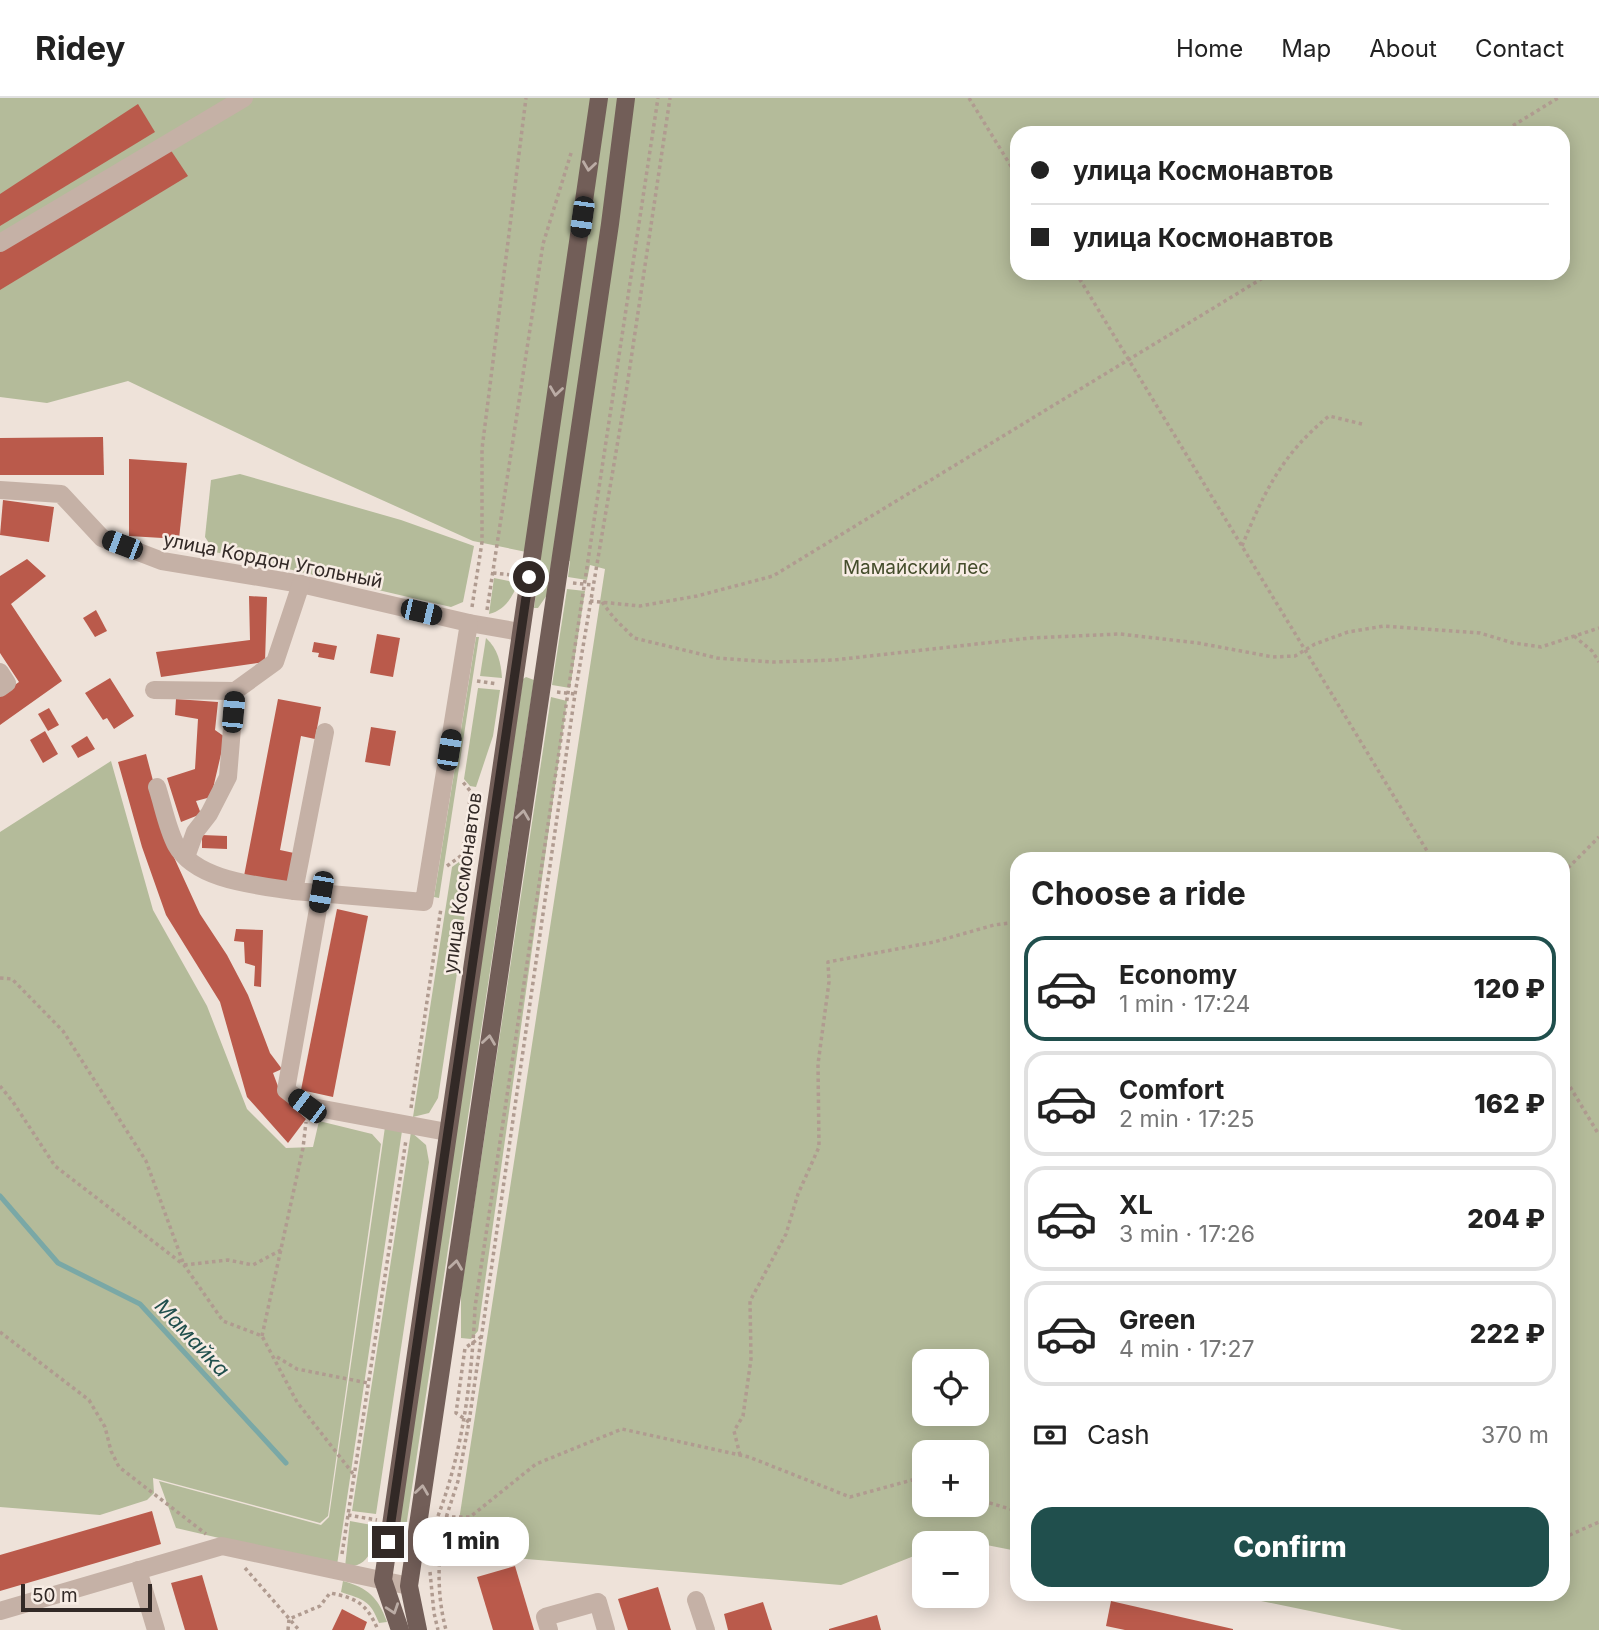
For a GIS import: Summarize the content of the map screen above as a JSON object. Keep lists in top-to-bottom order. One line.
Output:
{"streets":{"main road":["улица Космонавтов"],"street":["улица Кордон Угольный"]},"crossings":[["улица Кордон Угольный","улица Космонавтов"]],"water":["Мамайка"],"parks":["Мамайский лес"],"scale_bar":"50 m","page":{"header":"Ridey","nav":["Home","Map","About","Contact"],"banner":["улица Космонавтов","улица Космонавтов"],"heading":"Choose a ride","list":[{"name":"Economy","note":"1 min · 17:24","value":"120 ₽"},{"name":"Comfort","note":"2 min · 17:25","value":"162 ₽"},{"name":"XL","note":"3 min · 17:26","value":"204 ₽"},{"name":"Green","note":"4 min · 17:27","value":"222 ₽"}],"map_buttons":["+","−"],"pay":["Cash","370 m"],"buttons":"Confirm","bubble":"1 min","scale":"50 m"}}
